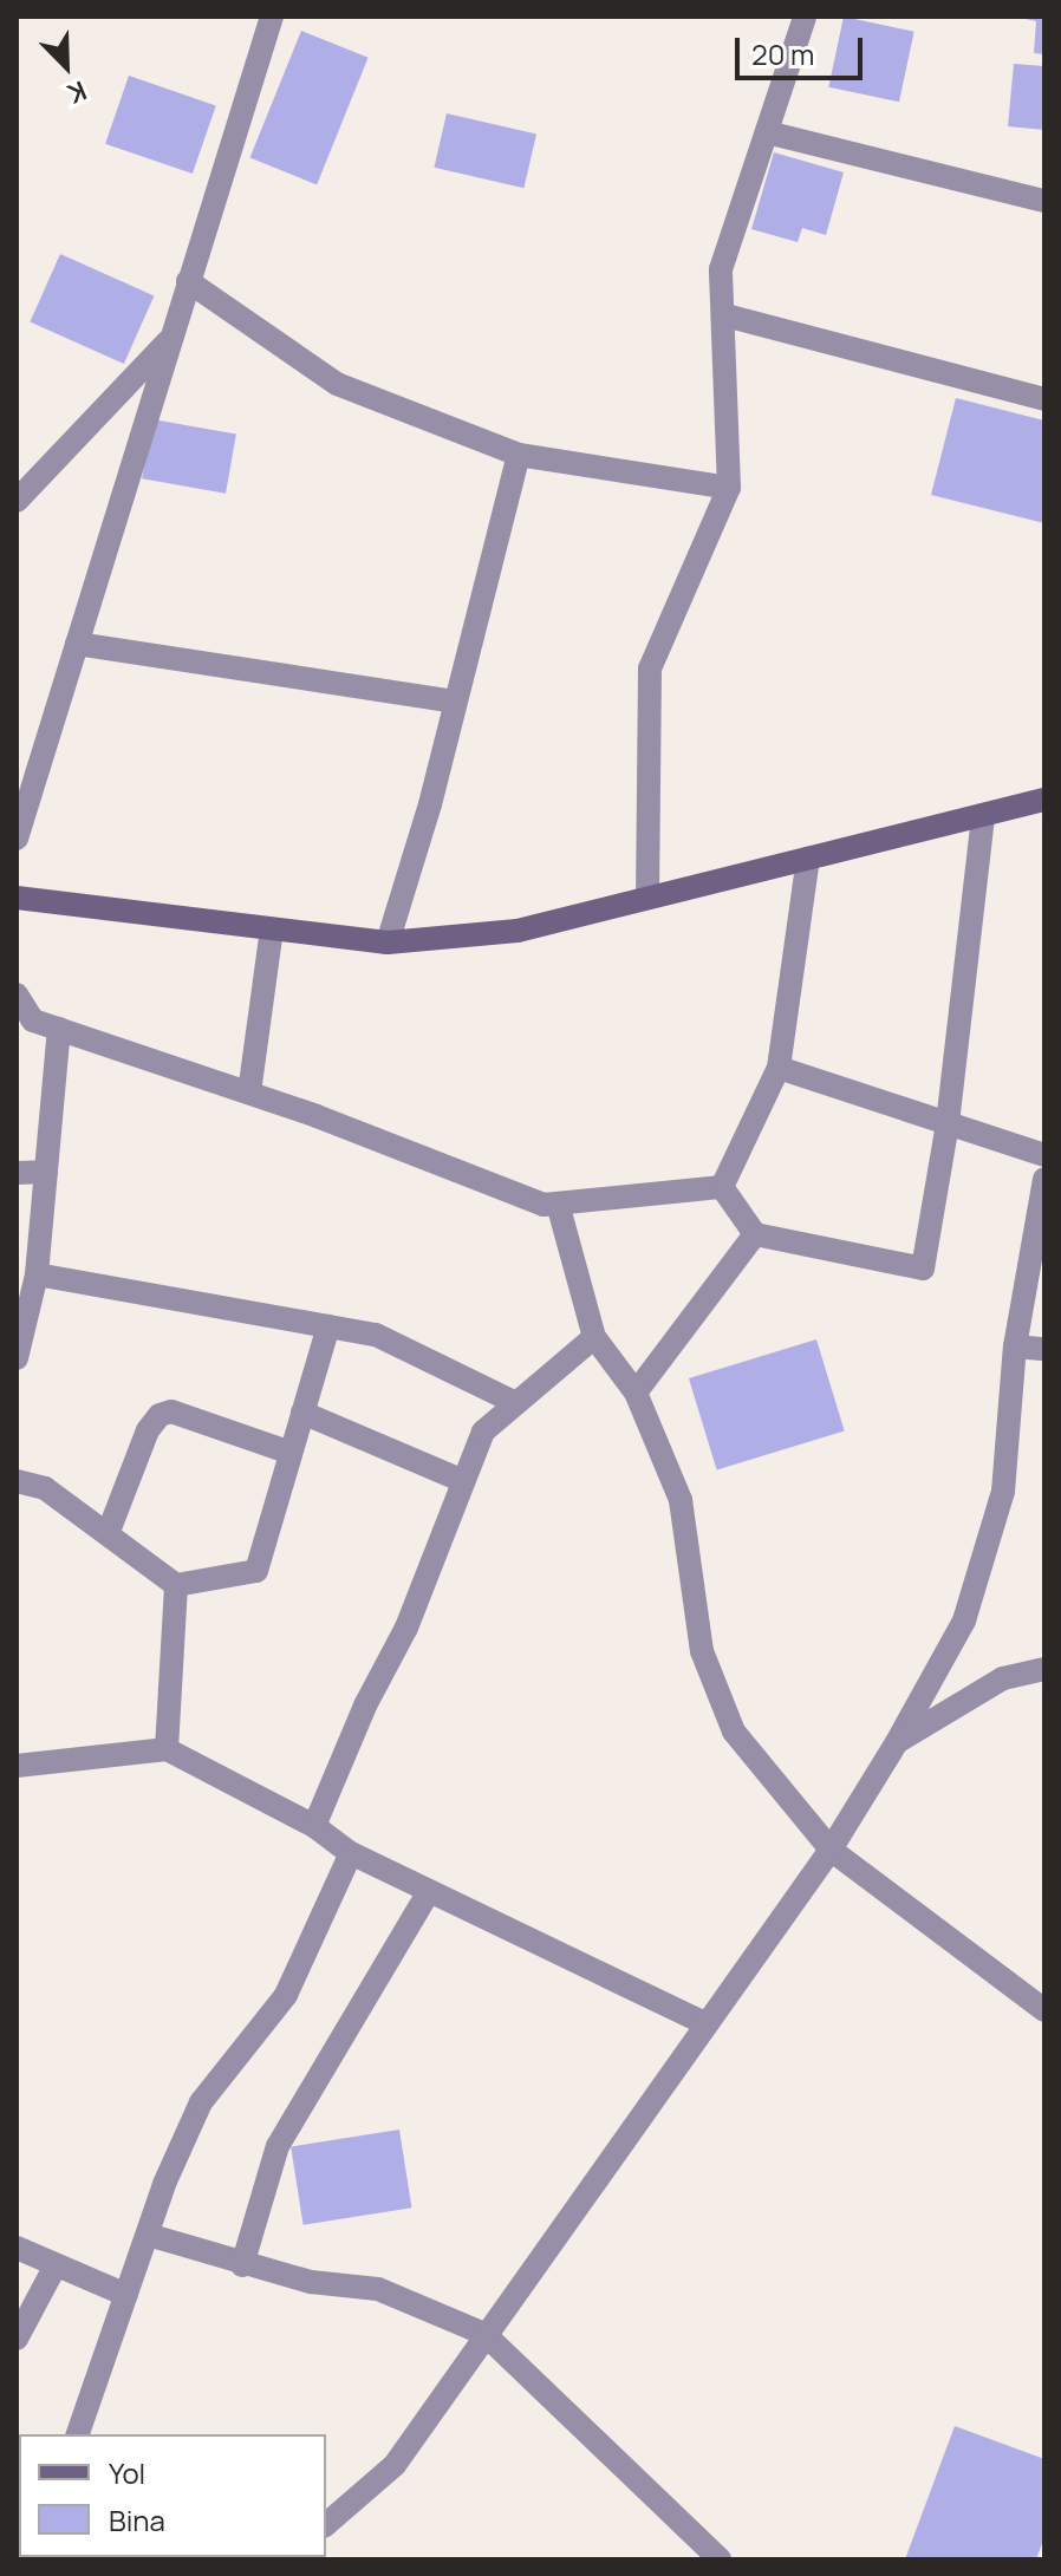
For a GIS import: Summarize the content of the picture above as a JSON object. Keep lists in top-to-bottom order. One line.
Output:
{"legend":["Yol","Bina"],"scale_bar":"20 m","north":"bottom right"}
